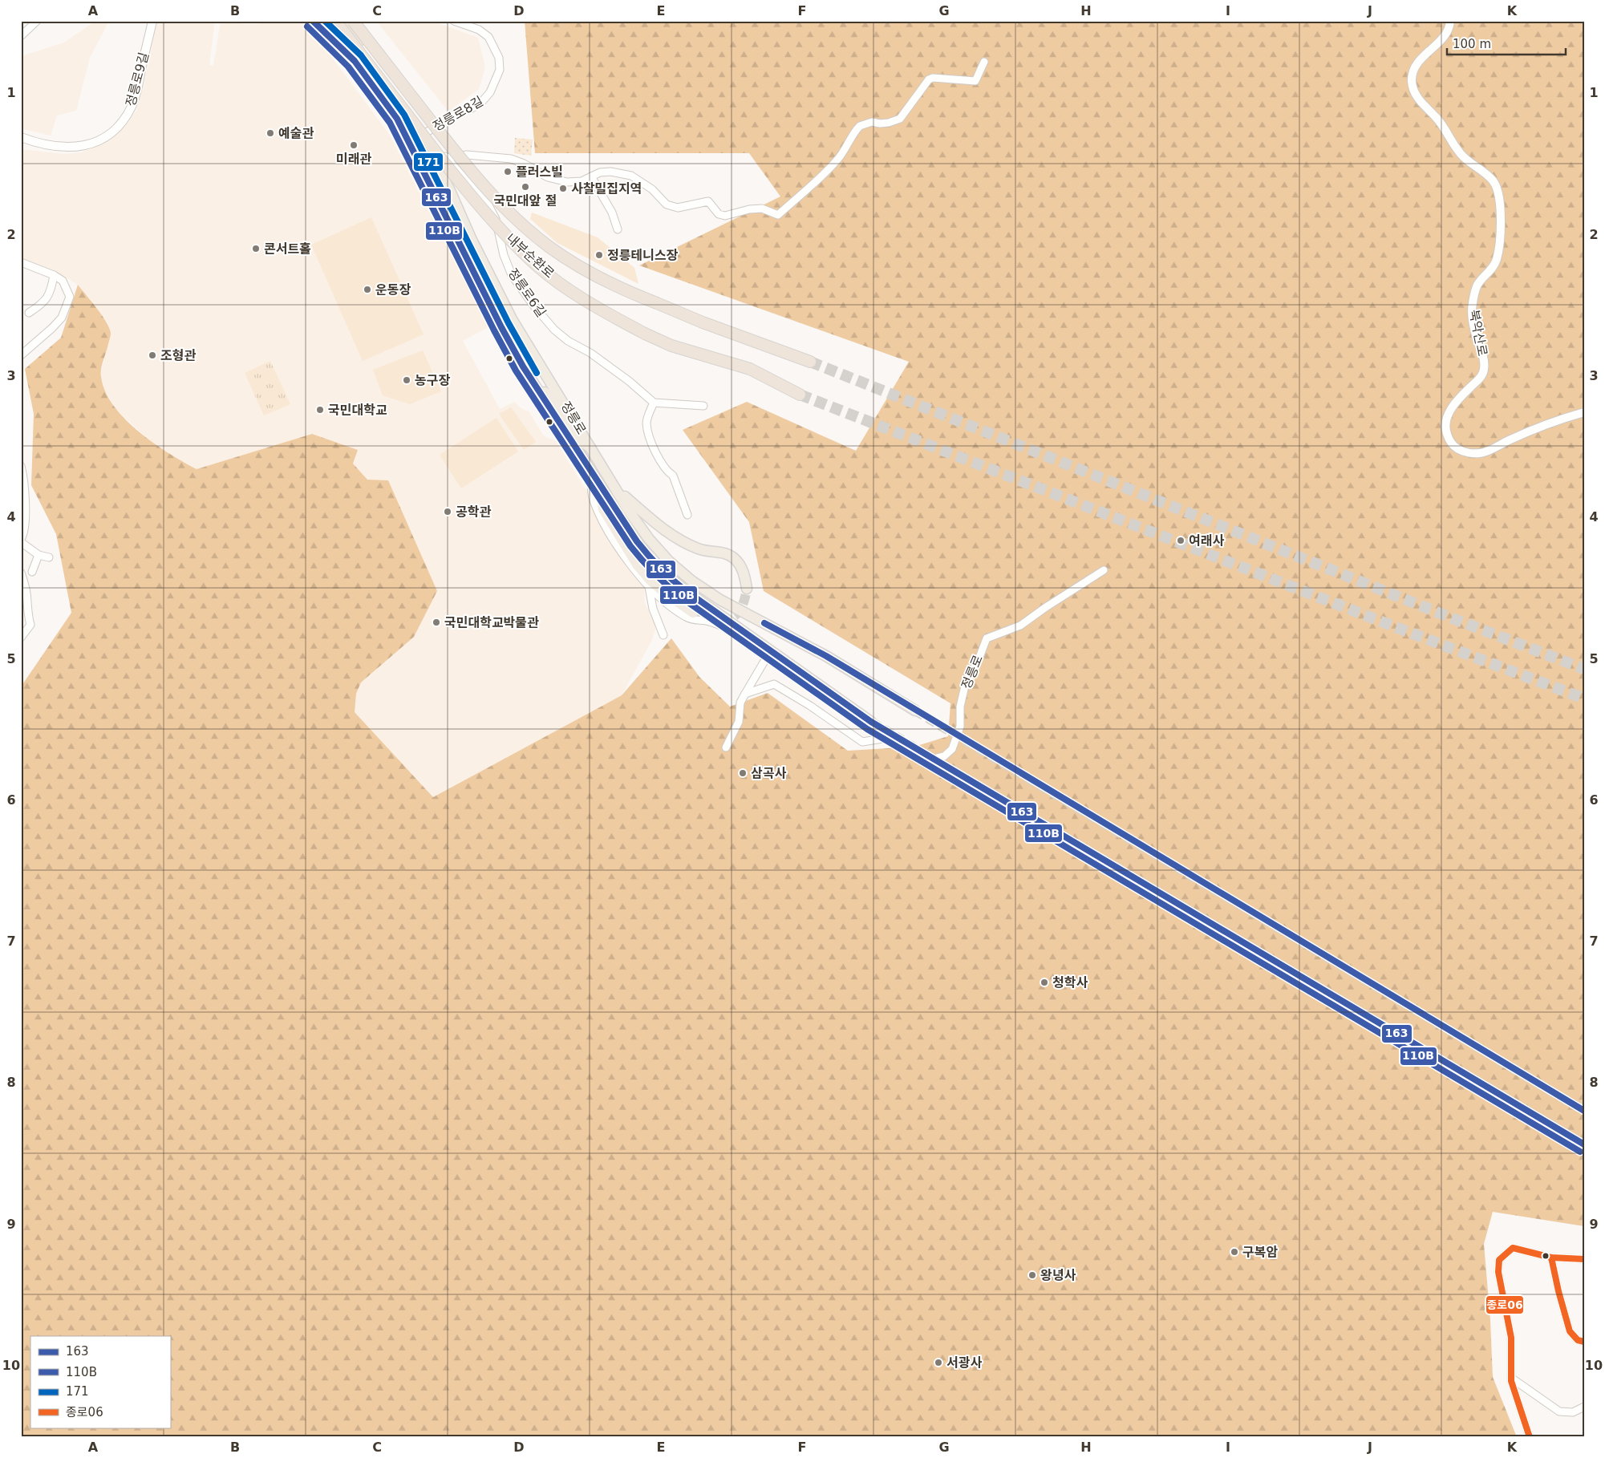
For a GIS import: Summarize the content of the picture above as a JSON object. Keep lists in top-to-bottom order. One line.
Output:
{"streets":{"highway":["내부순환로"],"main road":["정릉로"],"street":["정릉로9길","정릉로8길","정릉로6길","북악산로"]},"crossings":[["정릉로8길","정릉로6길"],["정릉로8길","정릉로"],["정릉로6길","정릉로"]],"places":["예술관","미래관","플러스빌","국민대앞 절","사찰밀집지역","콘서트홀","정릉테니스장","운동장","조형관","농구장","국민대학교","공학관","여래사","국민대학교박물관","삼곡사","청학사","구복암","왕녕사","서광사"],"lines":["transit line 163","transit line 171","transit line 110B","transit line 종로06"],"legend":["163","110B","171","종로06"],"scale_bar":"100 m","grid":{"columns":["A","B","C","D","E","F","G","H","I","J","K"],"rows":["1","2","3","4","5","6","7","8","9","10"]}}
